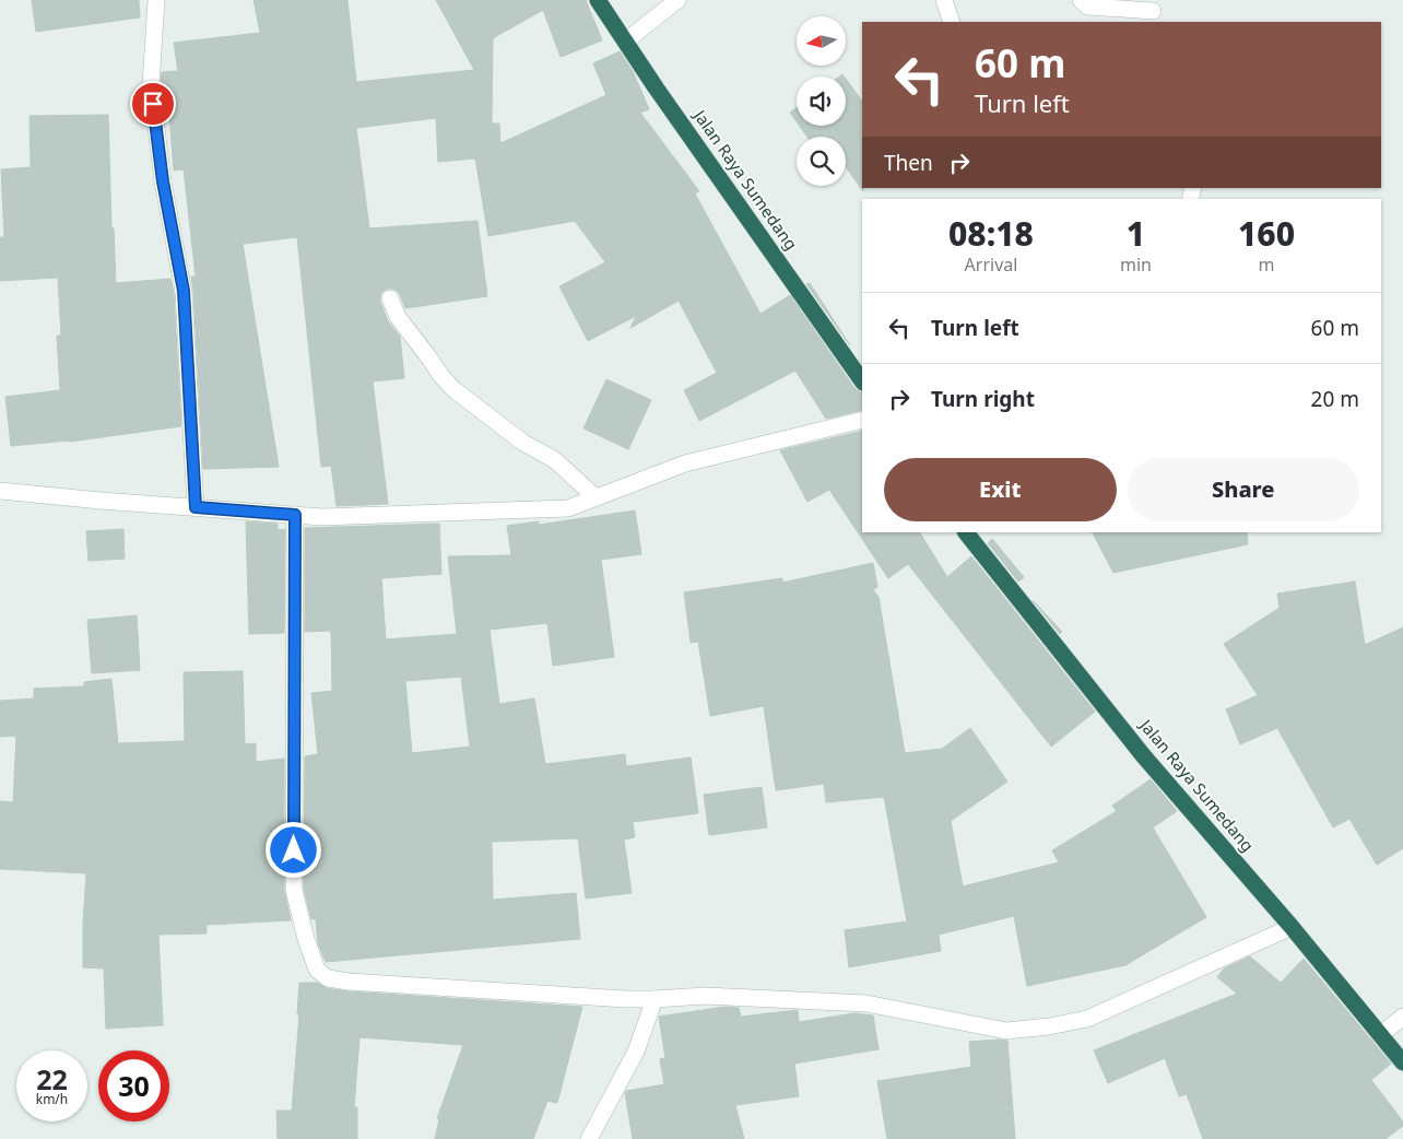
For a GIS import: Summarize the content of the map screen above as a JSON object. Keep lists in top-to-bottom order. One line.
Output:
{"streets":{"highway":["Jalan Raya Sumedang"]},"north":"left","page":{"turn":["60 m","Turn left"],"then":"Then","eta":["08:18","Arrival","1","min","160","m"],"list":[{"name":"Turn left","value":"60 m"},{"name":"Turn right","value":"20 m"}],"buttons":["Exit","Share"],"speed":"22 km/h","limit":"30"}}
